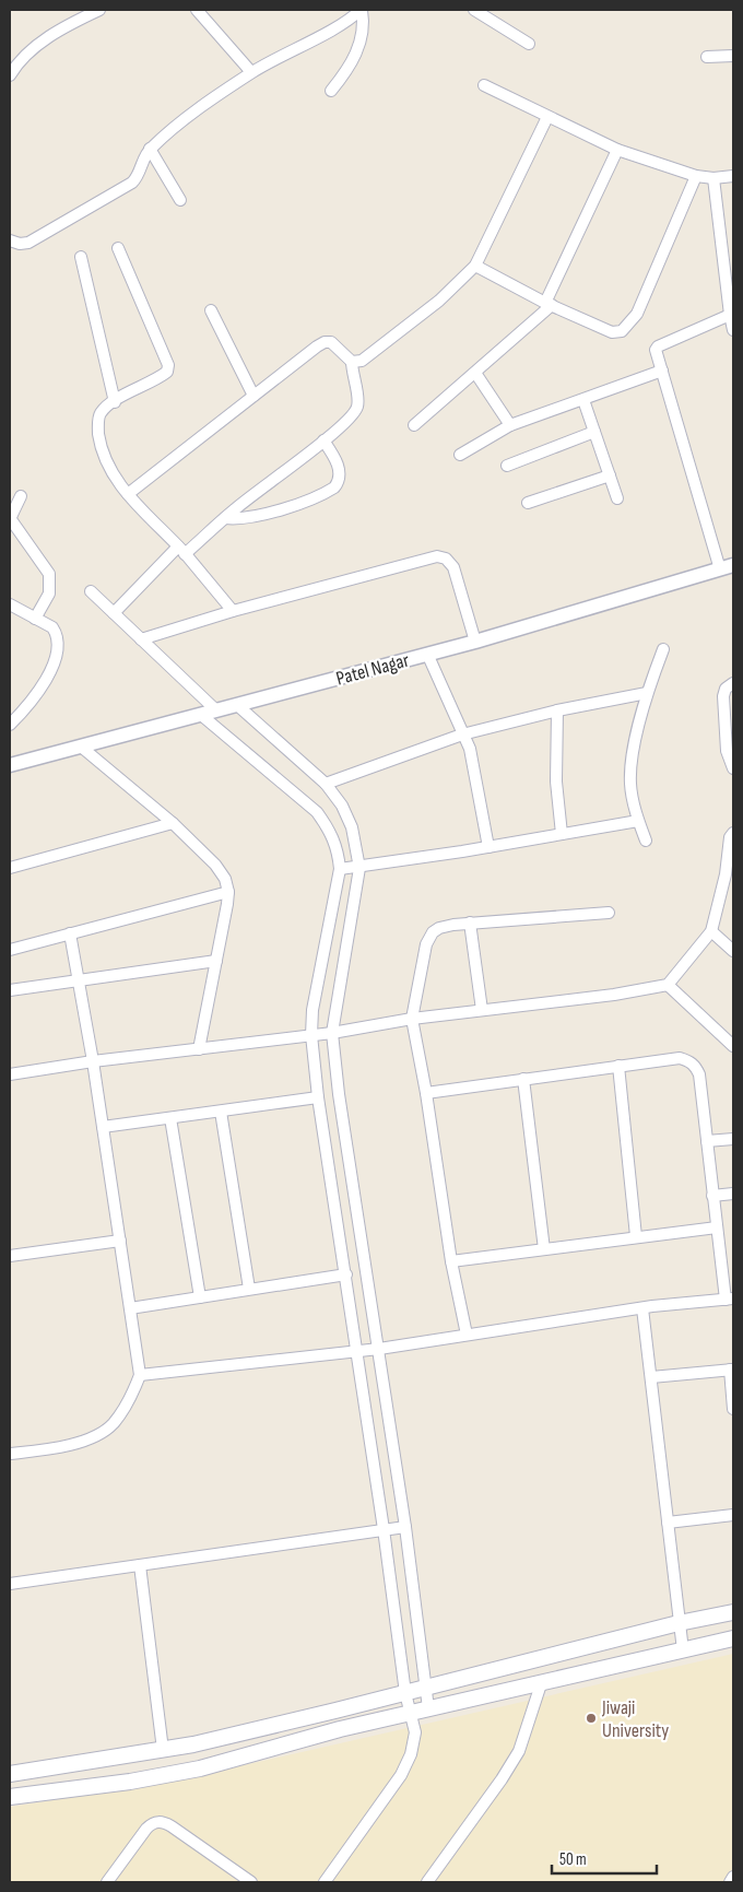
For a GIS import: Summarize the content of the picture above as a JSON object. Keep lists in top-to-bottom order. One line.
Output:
{"streets":{"street":["Patel Nagar"]},"places":["Jiwaji University"],"scale_bar":"50 m"}
